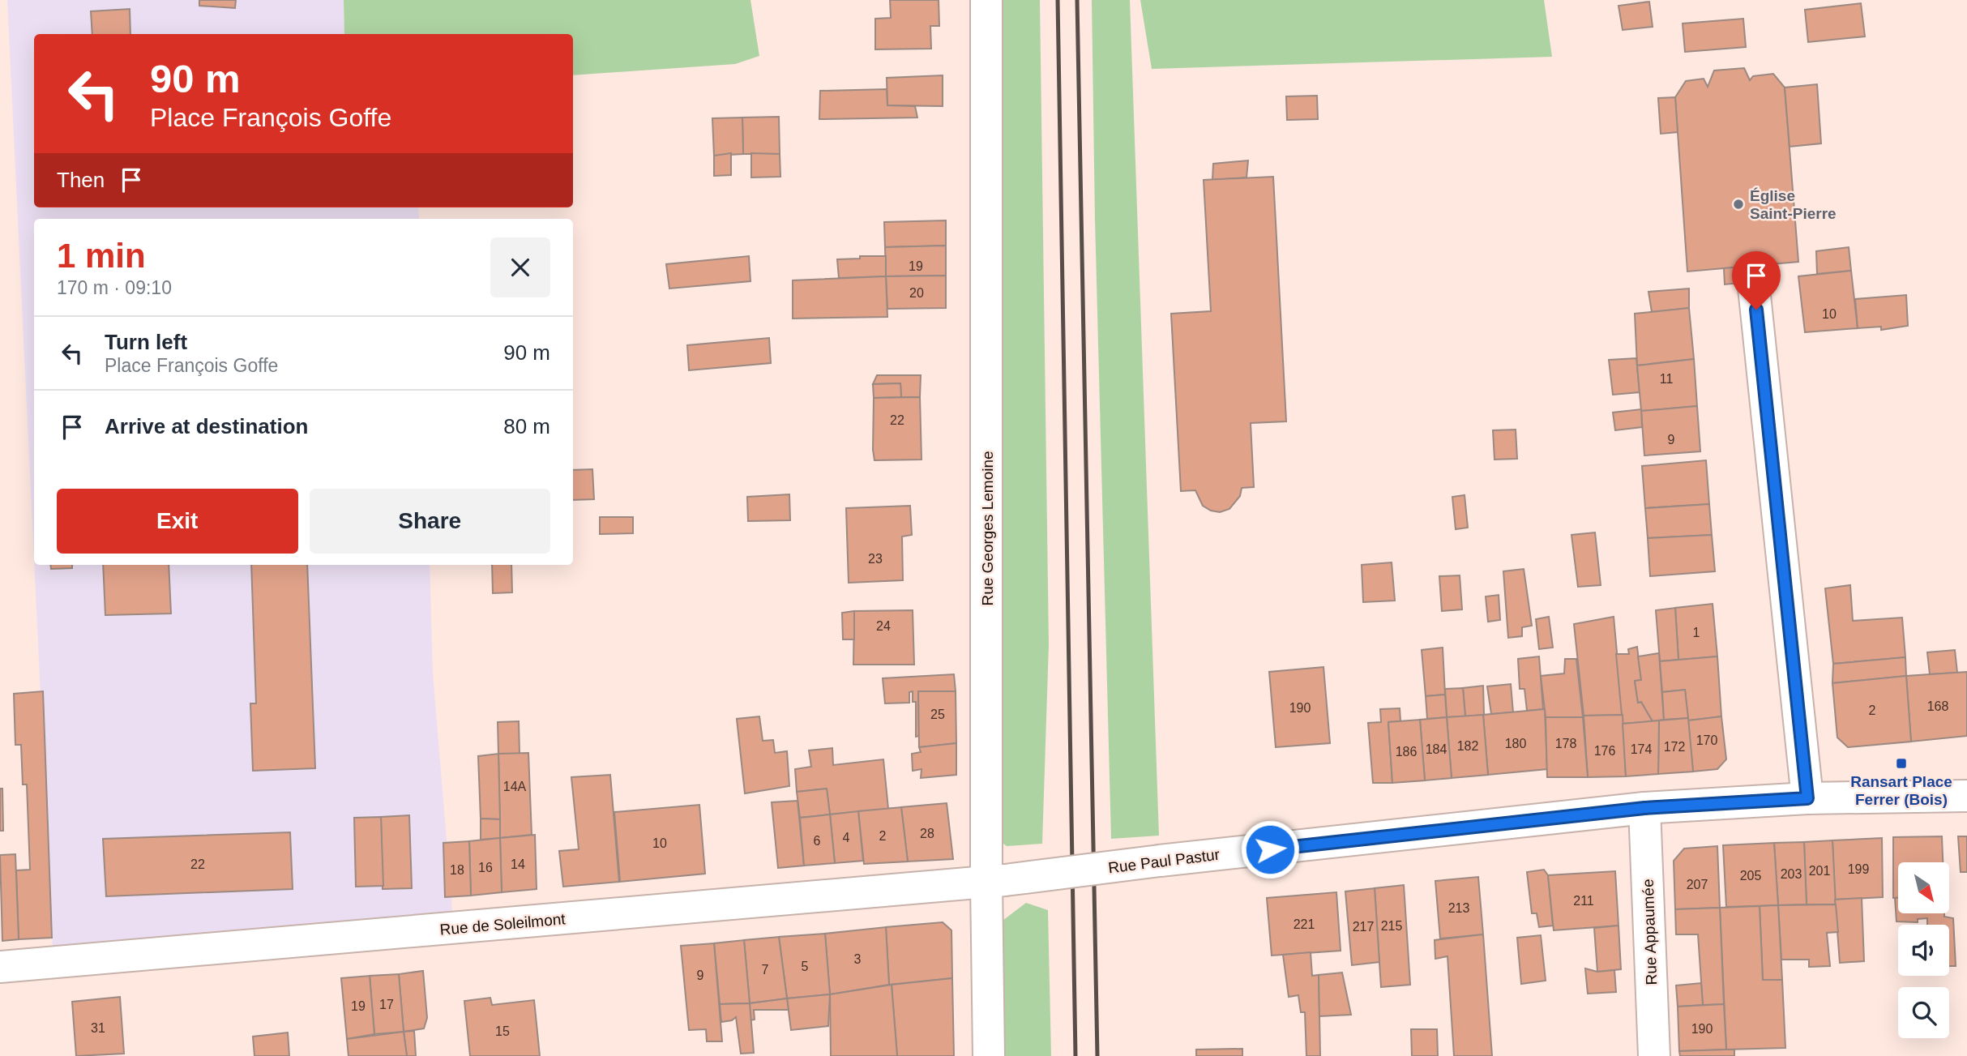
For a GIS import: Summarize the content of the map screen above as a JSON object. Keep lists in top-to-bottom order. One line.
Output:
{"streets":{"street":["Rue Georges Lemoine","Rue Paul Pastur","Rue de Soleilmont","Rue Appaumée"]},"crossings":[["Rue Georges Lemoine","Rue Paul Pastur"],["Rue Georges Lemoine","Rue de Soleilmont"],["Rue Paul Pastur","Rue de Soleilmont"],["Rue Paul Pastur","Rue Appaumée"]],"places":{"other":["Église Saint-Pierre"],"transit":["Ransart Place Ferrer (Bois)"]},"house_numbers":["19","20","10","11","22","9","23","24","1","168","190","2","25","170","180","178","182","172","184","174","176","186","14A","28","2","4","6","10","22","14","16","199","18","201","203","205","207","211","213","221","215","217","3","5","7","9","17","19","31","190","15"],"north":"bottom right","page":{"turn":["90 m","Place François Goffe"],"then":"Then","heading":["1 min","170 m · 09:10"],"list":[{"name":"Turn left","note":"Place François Goffe","value":"90 m"},{"name":"Arrive at destination","value":"80 m"}],"buttons":["Exit","Share"]}}
